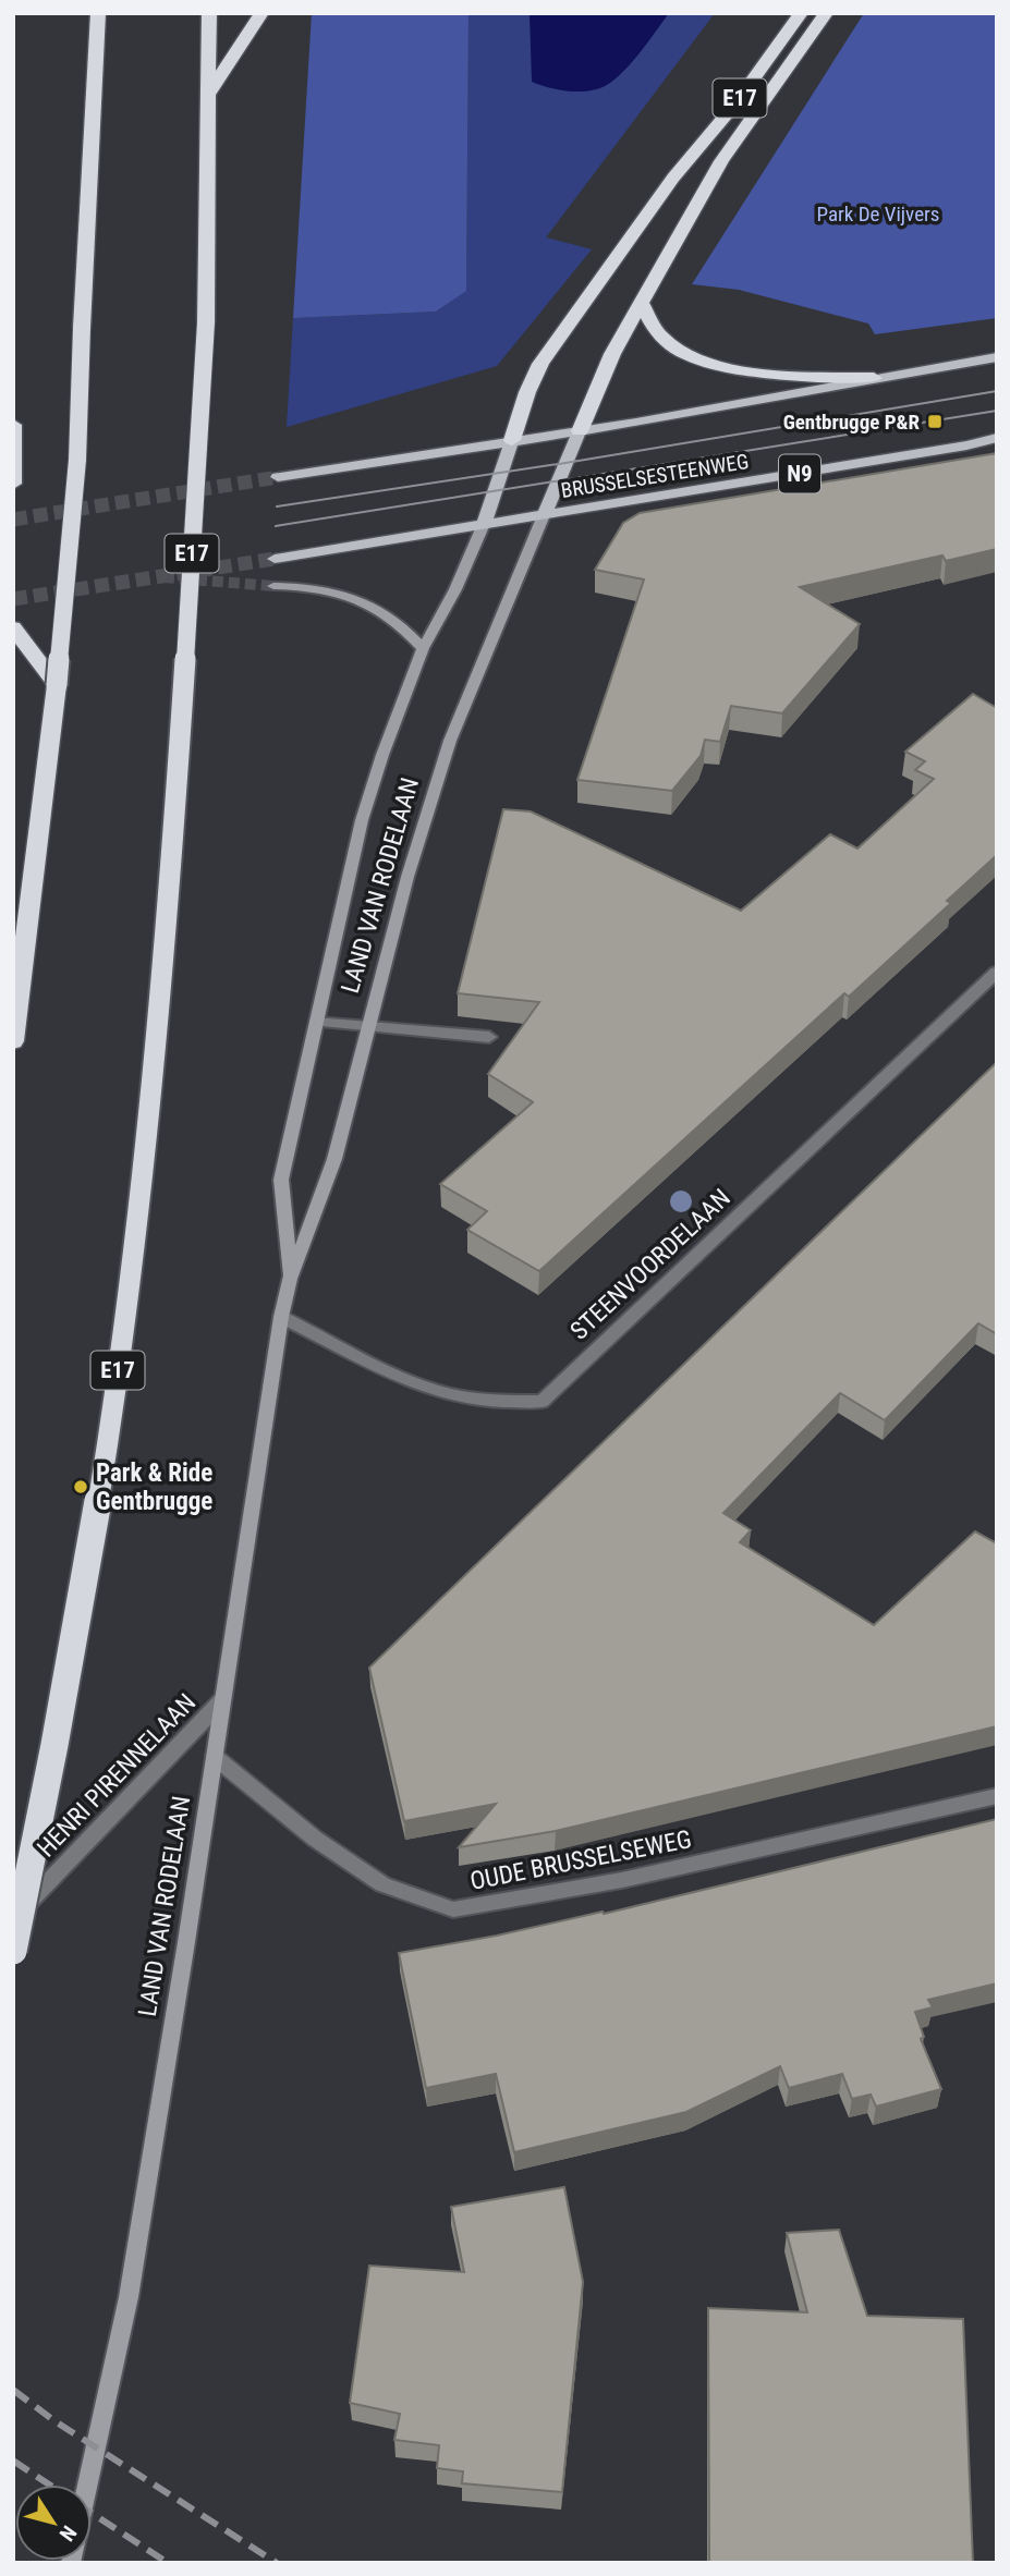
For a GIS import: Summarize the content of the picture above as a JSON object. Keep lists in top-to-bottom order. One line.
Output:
{"streets":{"highway":["E17"],"main road":["N9","BRUSSELSESTEENWEG"],"street":["LAND VAN RODELAAN","STEENVOORDELAAN","HENRI PIRENNELAAN","OUDE BRUSSELSEWEG"]},"crossings":[["BRUSSELSESTEENWEG","LAND VAN RODELAAN"],["LAND VAN RODELAAN","STEENVOORDELAAN"],["LAND VAN RODELAAN","HENRI PIRENNELAAN"],["LAND VAN RODELAAN","OUDE BRUSSELSEWEG"]],"parks":["Park De Vijvers"],"places":{"transit":["Gentbrugge P&R"],"other":["Park & Ride Gentbrugge"]},"north":"bottom right"}
